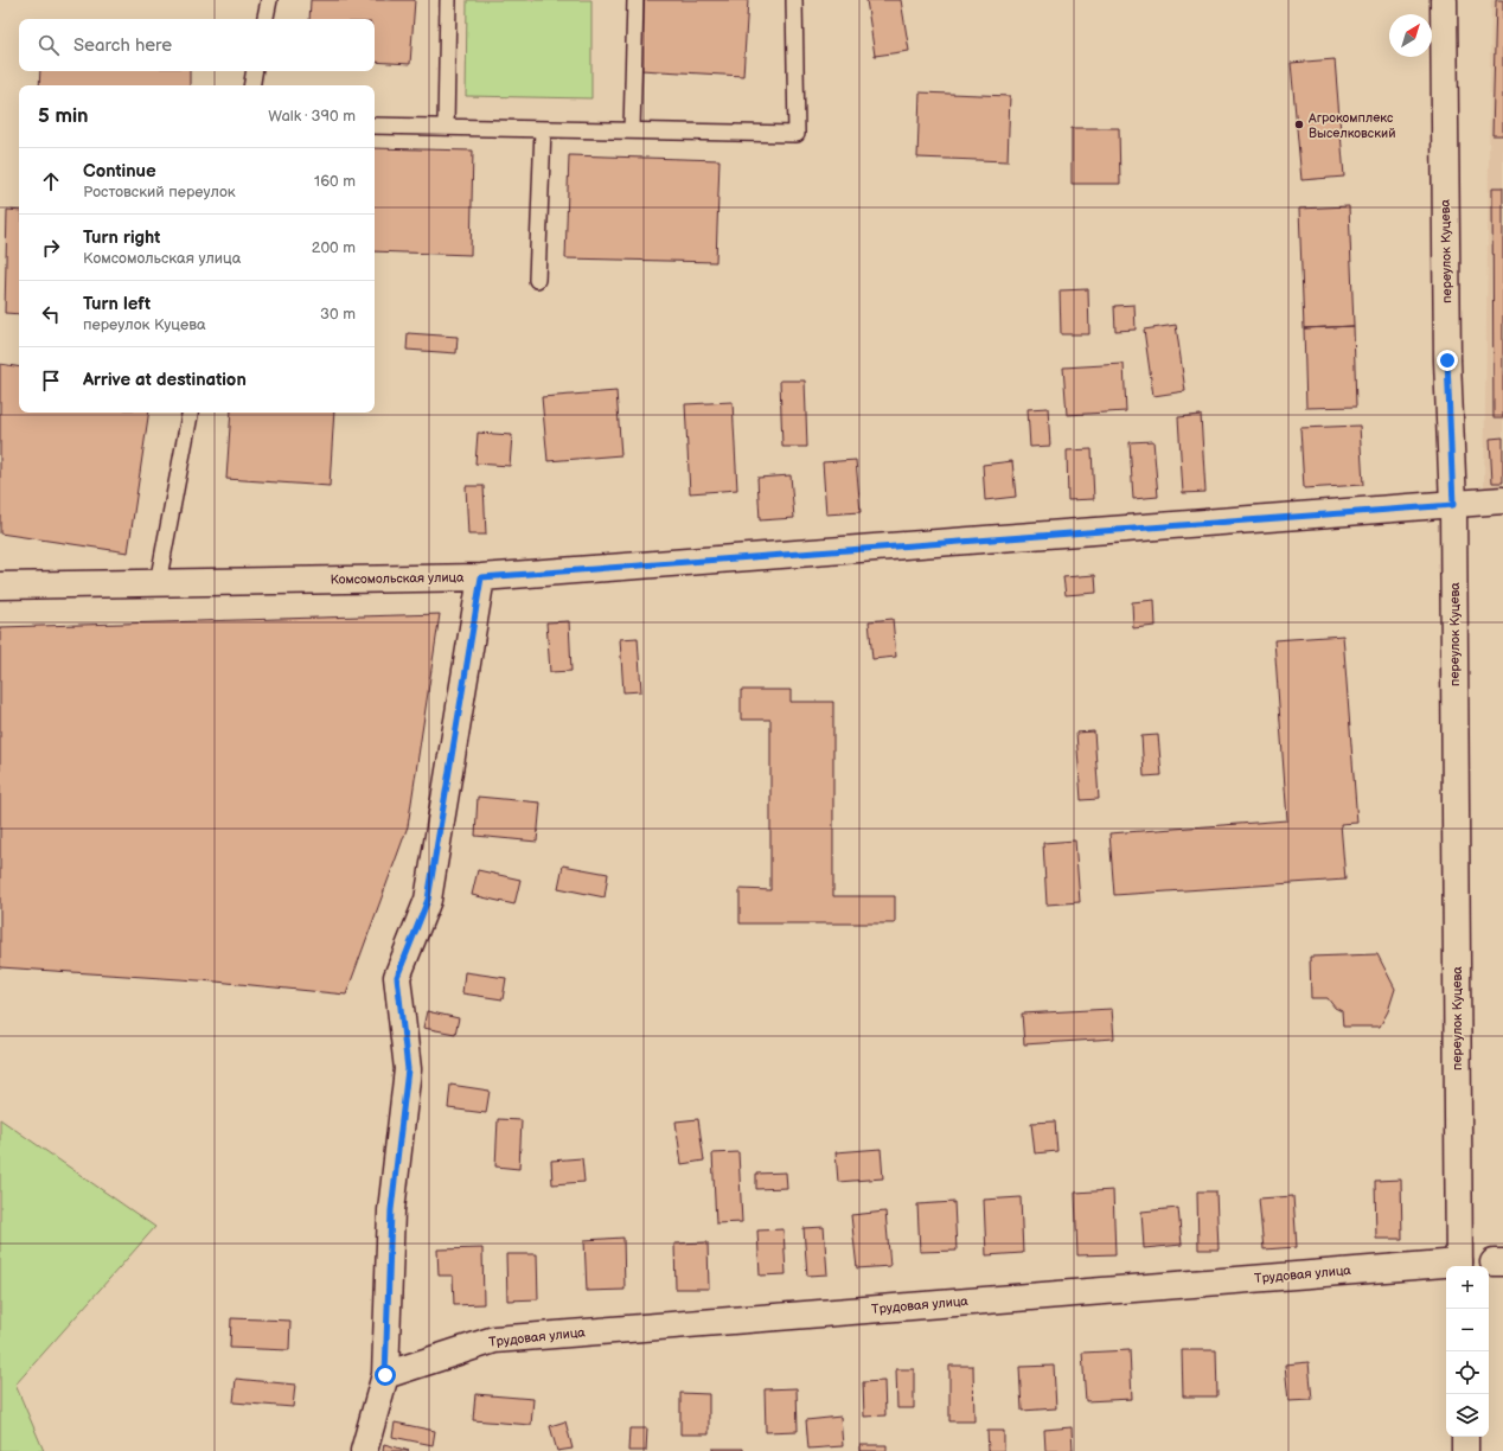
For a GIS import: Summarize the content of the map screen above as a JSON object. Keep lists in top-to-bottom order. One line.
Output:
{"streets":{"street":["переулок Куцева","Комсомольская улица","Трудовая улица"]},"crossings":[["переулок Куцева","Комсомольская улица"]],"places":["Агрокомплекс Выселковский"],"north":"top right","page":{"search":"Search here","heading":["5 min","Walk · 390 m"],"list":[["Continue","Ростовский переулок","160 m"],["Turn right","Комсомольская улица","200 m"],["Turn left","переулок Куцева","30 m"],"Arrive at destination"],"map_buttons":["+","−"]}}
